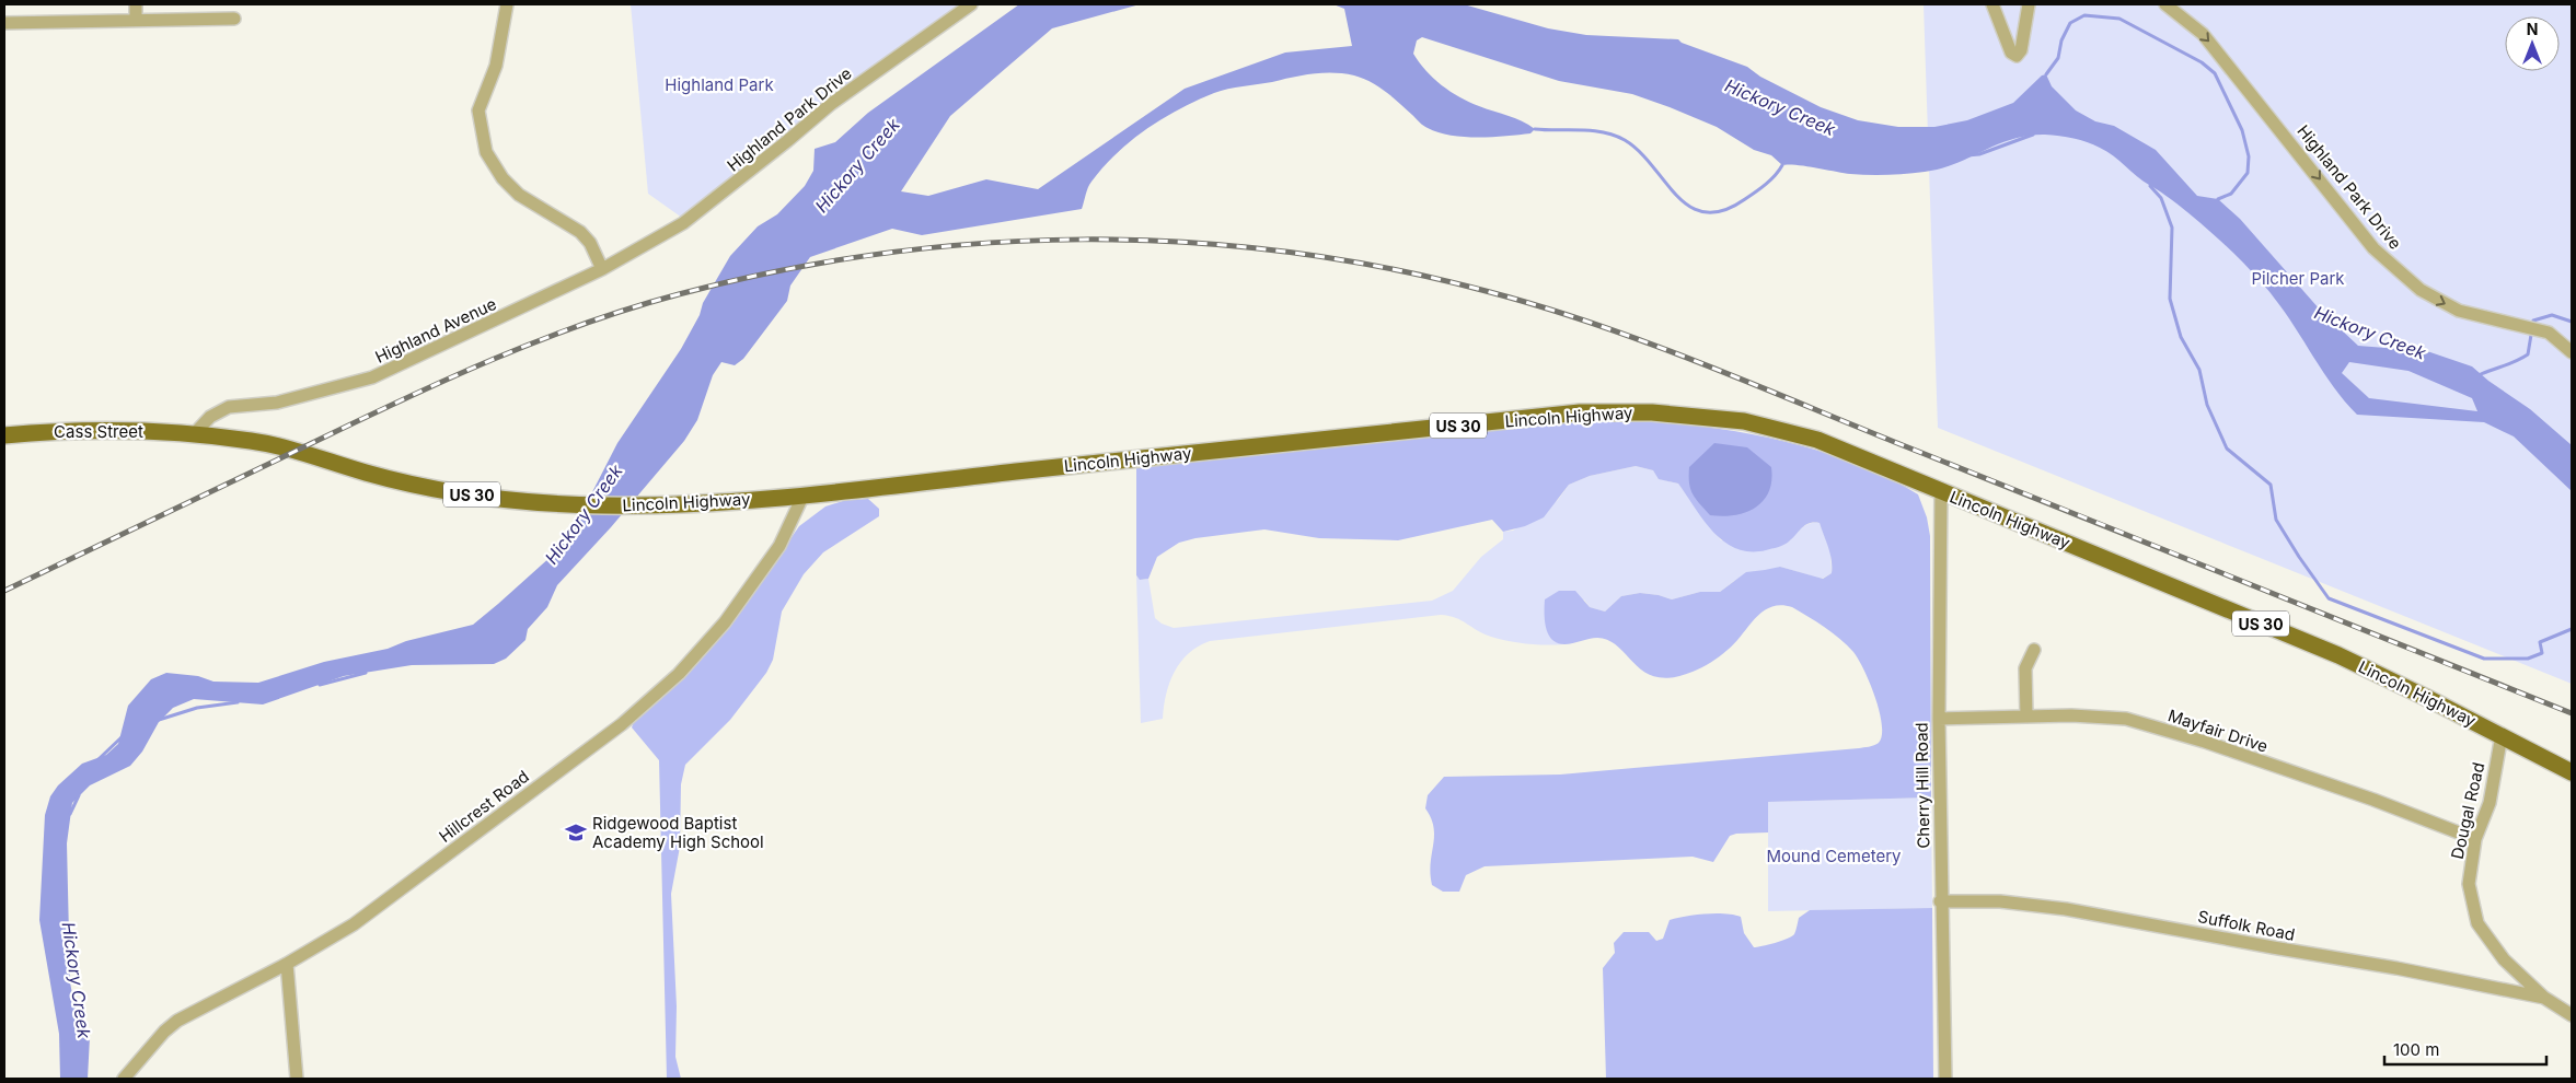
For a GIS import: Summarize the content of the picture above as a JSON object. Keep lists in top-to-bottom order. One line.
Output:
{"streets":{"main road":["Lincoln Highway","US 30","Cass Street"],"street":["Highland Park Drive","Highland Avenue","Mayfair Drive","Cherry Hill Road","Hillcrest Road","Dougal Road","Suffolk Road"]},"crossings":[["Highland Park Drive","Highland Avenue"],["Highland Avenue","Lincoln Highway"],["Highland Avenue","Cass Street"],["Lincoln Highway","Cass Street"],["Lincoln Highway","Cherry Hill Road"],["Lincoln Highway","Hillcrest Road"],["Lincoln Highway","Dougal Road"],["Mayfair Drive","Cherry Hill Road"],["Mayfair Drive","Dougal Road"],["Cherry Hill Road","Suffolk Road"],["Dougal Road","Suffolk Road"]],"one_way":["Highland Park Drive"],"water":["Hickory Creek"],"parks":["Highland Park","Pilcher Park","Mound Cemetery"],"places":{"school or university":["Ridgewood Baptist Academy High School"]},"scale_bar":"100 m","north":"top"}
